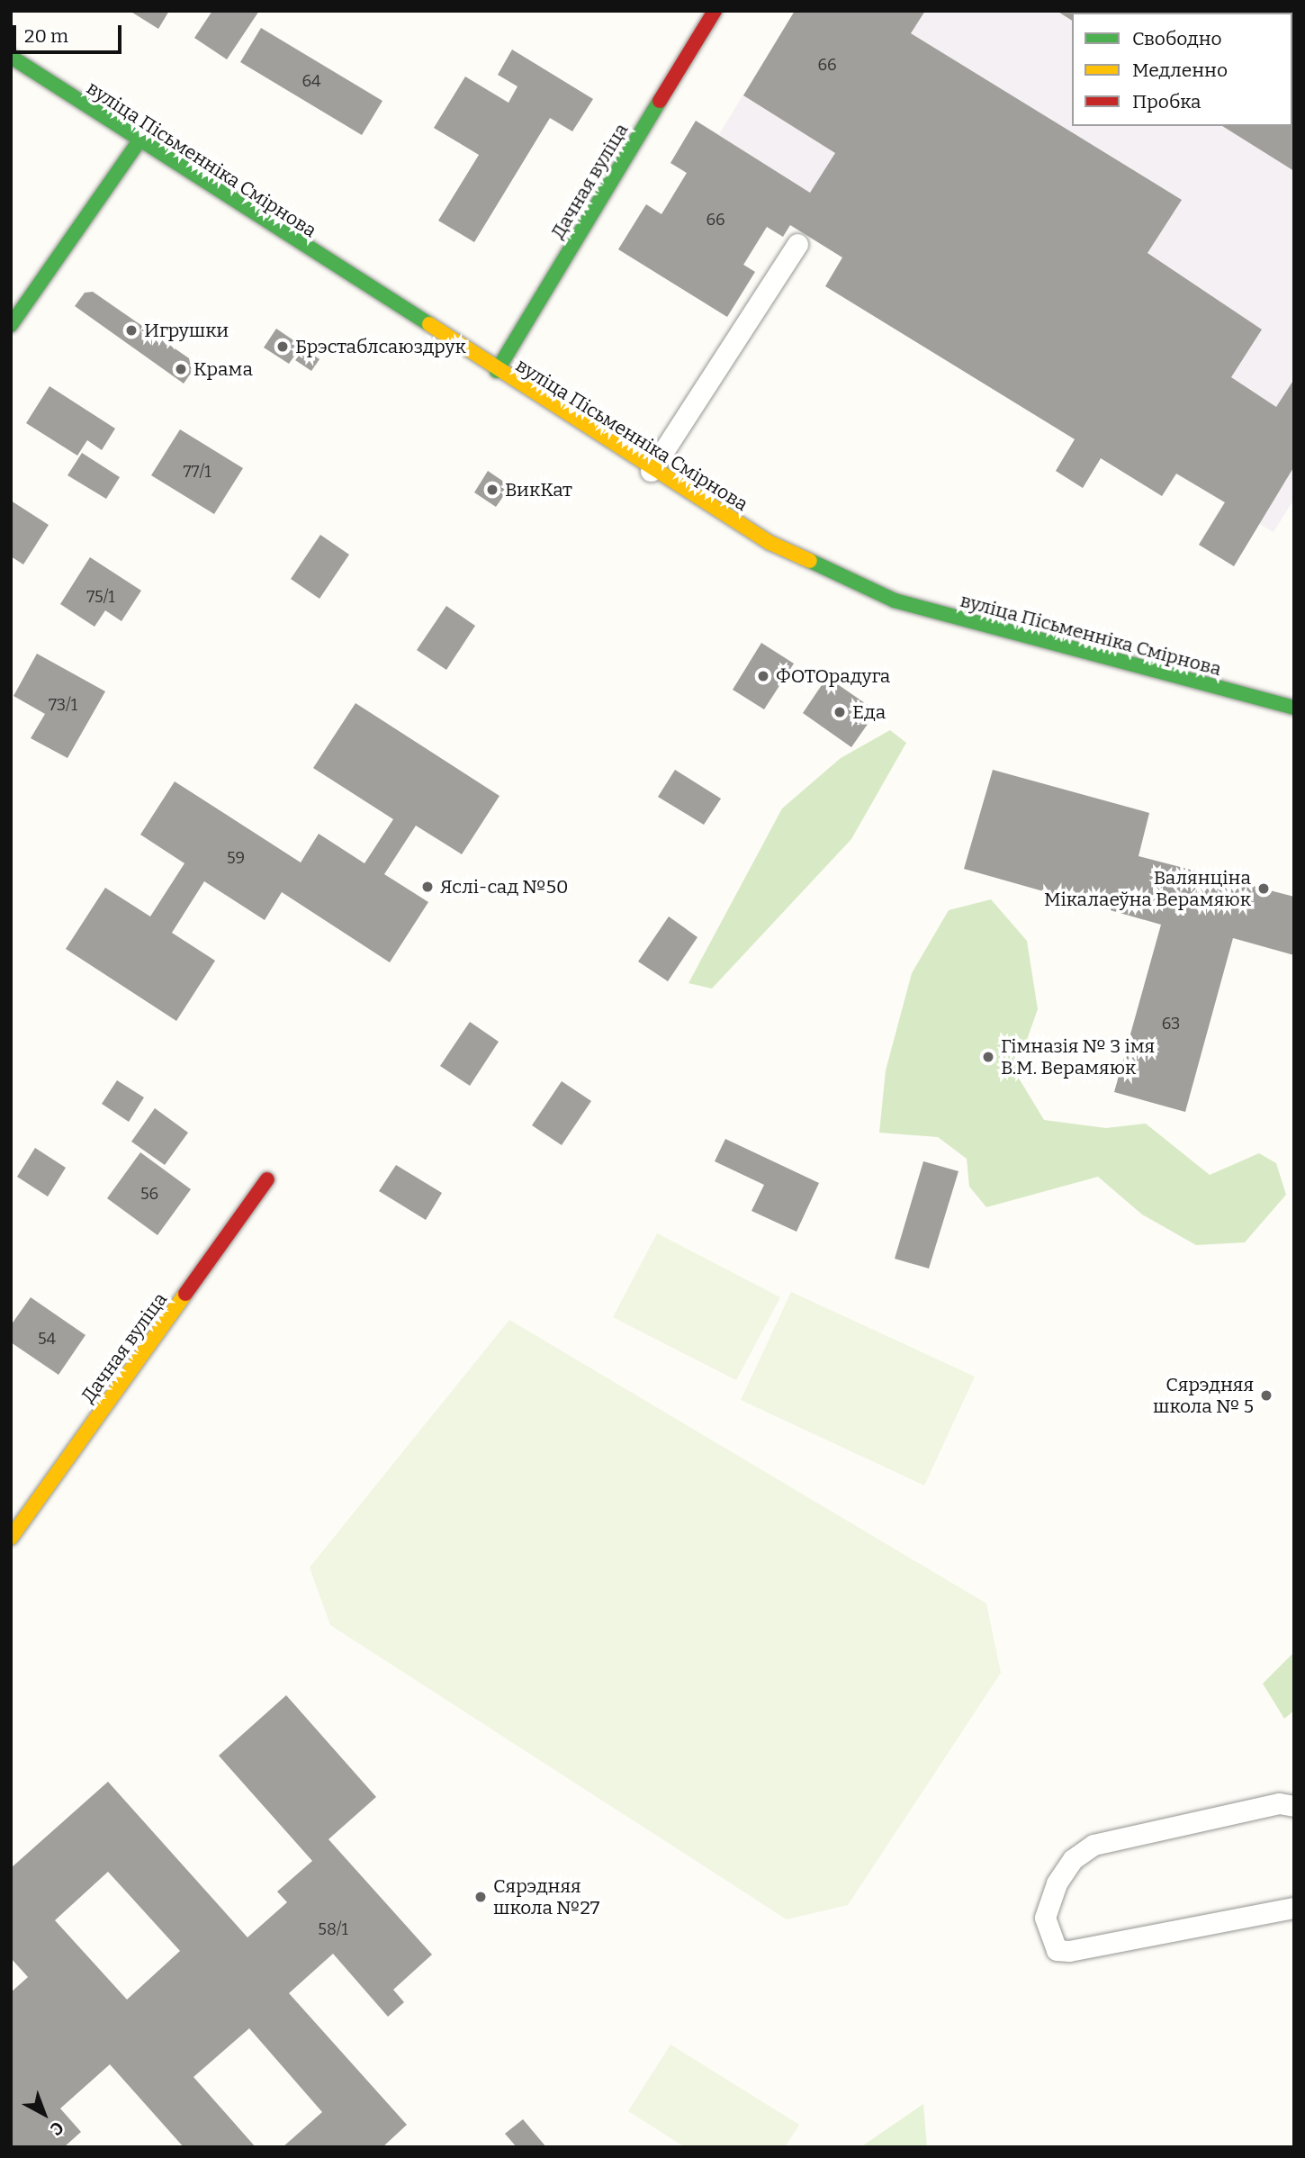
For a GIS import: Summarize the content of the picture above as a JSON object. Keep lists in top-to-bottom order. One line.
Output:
{"streets":{"main road":["вуліца Пісьменніка Смірнова","Дачная вуліца"]},"crossings":[["вуліца Пісьменніка Смірнова","Дачная вуліца"]],"places":["Игрушки","Брэстаблсаюздрук","Крама","ВикКат","ФОТОрадуга","Еда","Яслі-сад №50","Валянціна Мікалаеўна Верамяюк","Гімназія № 3 імя В.М. Верамяюк","Сярэдняя школа № 5","Сярэдняя школа №27"],"house_numbers":["66","64","66","77/1","75/1","73/1","59","63","56","54","58/1"],"legend":["Свободно","Медленно","Пробка"],"scale_bar":"20 m","north":"bottom right"}
